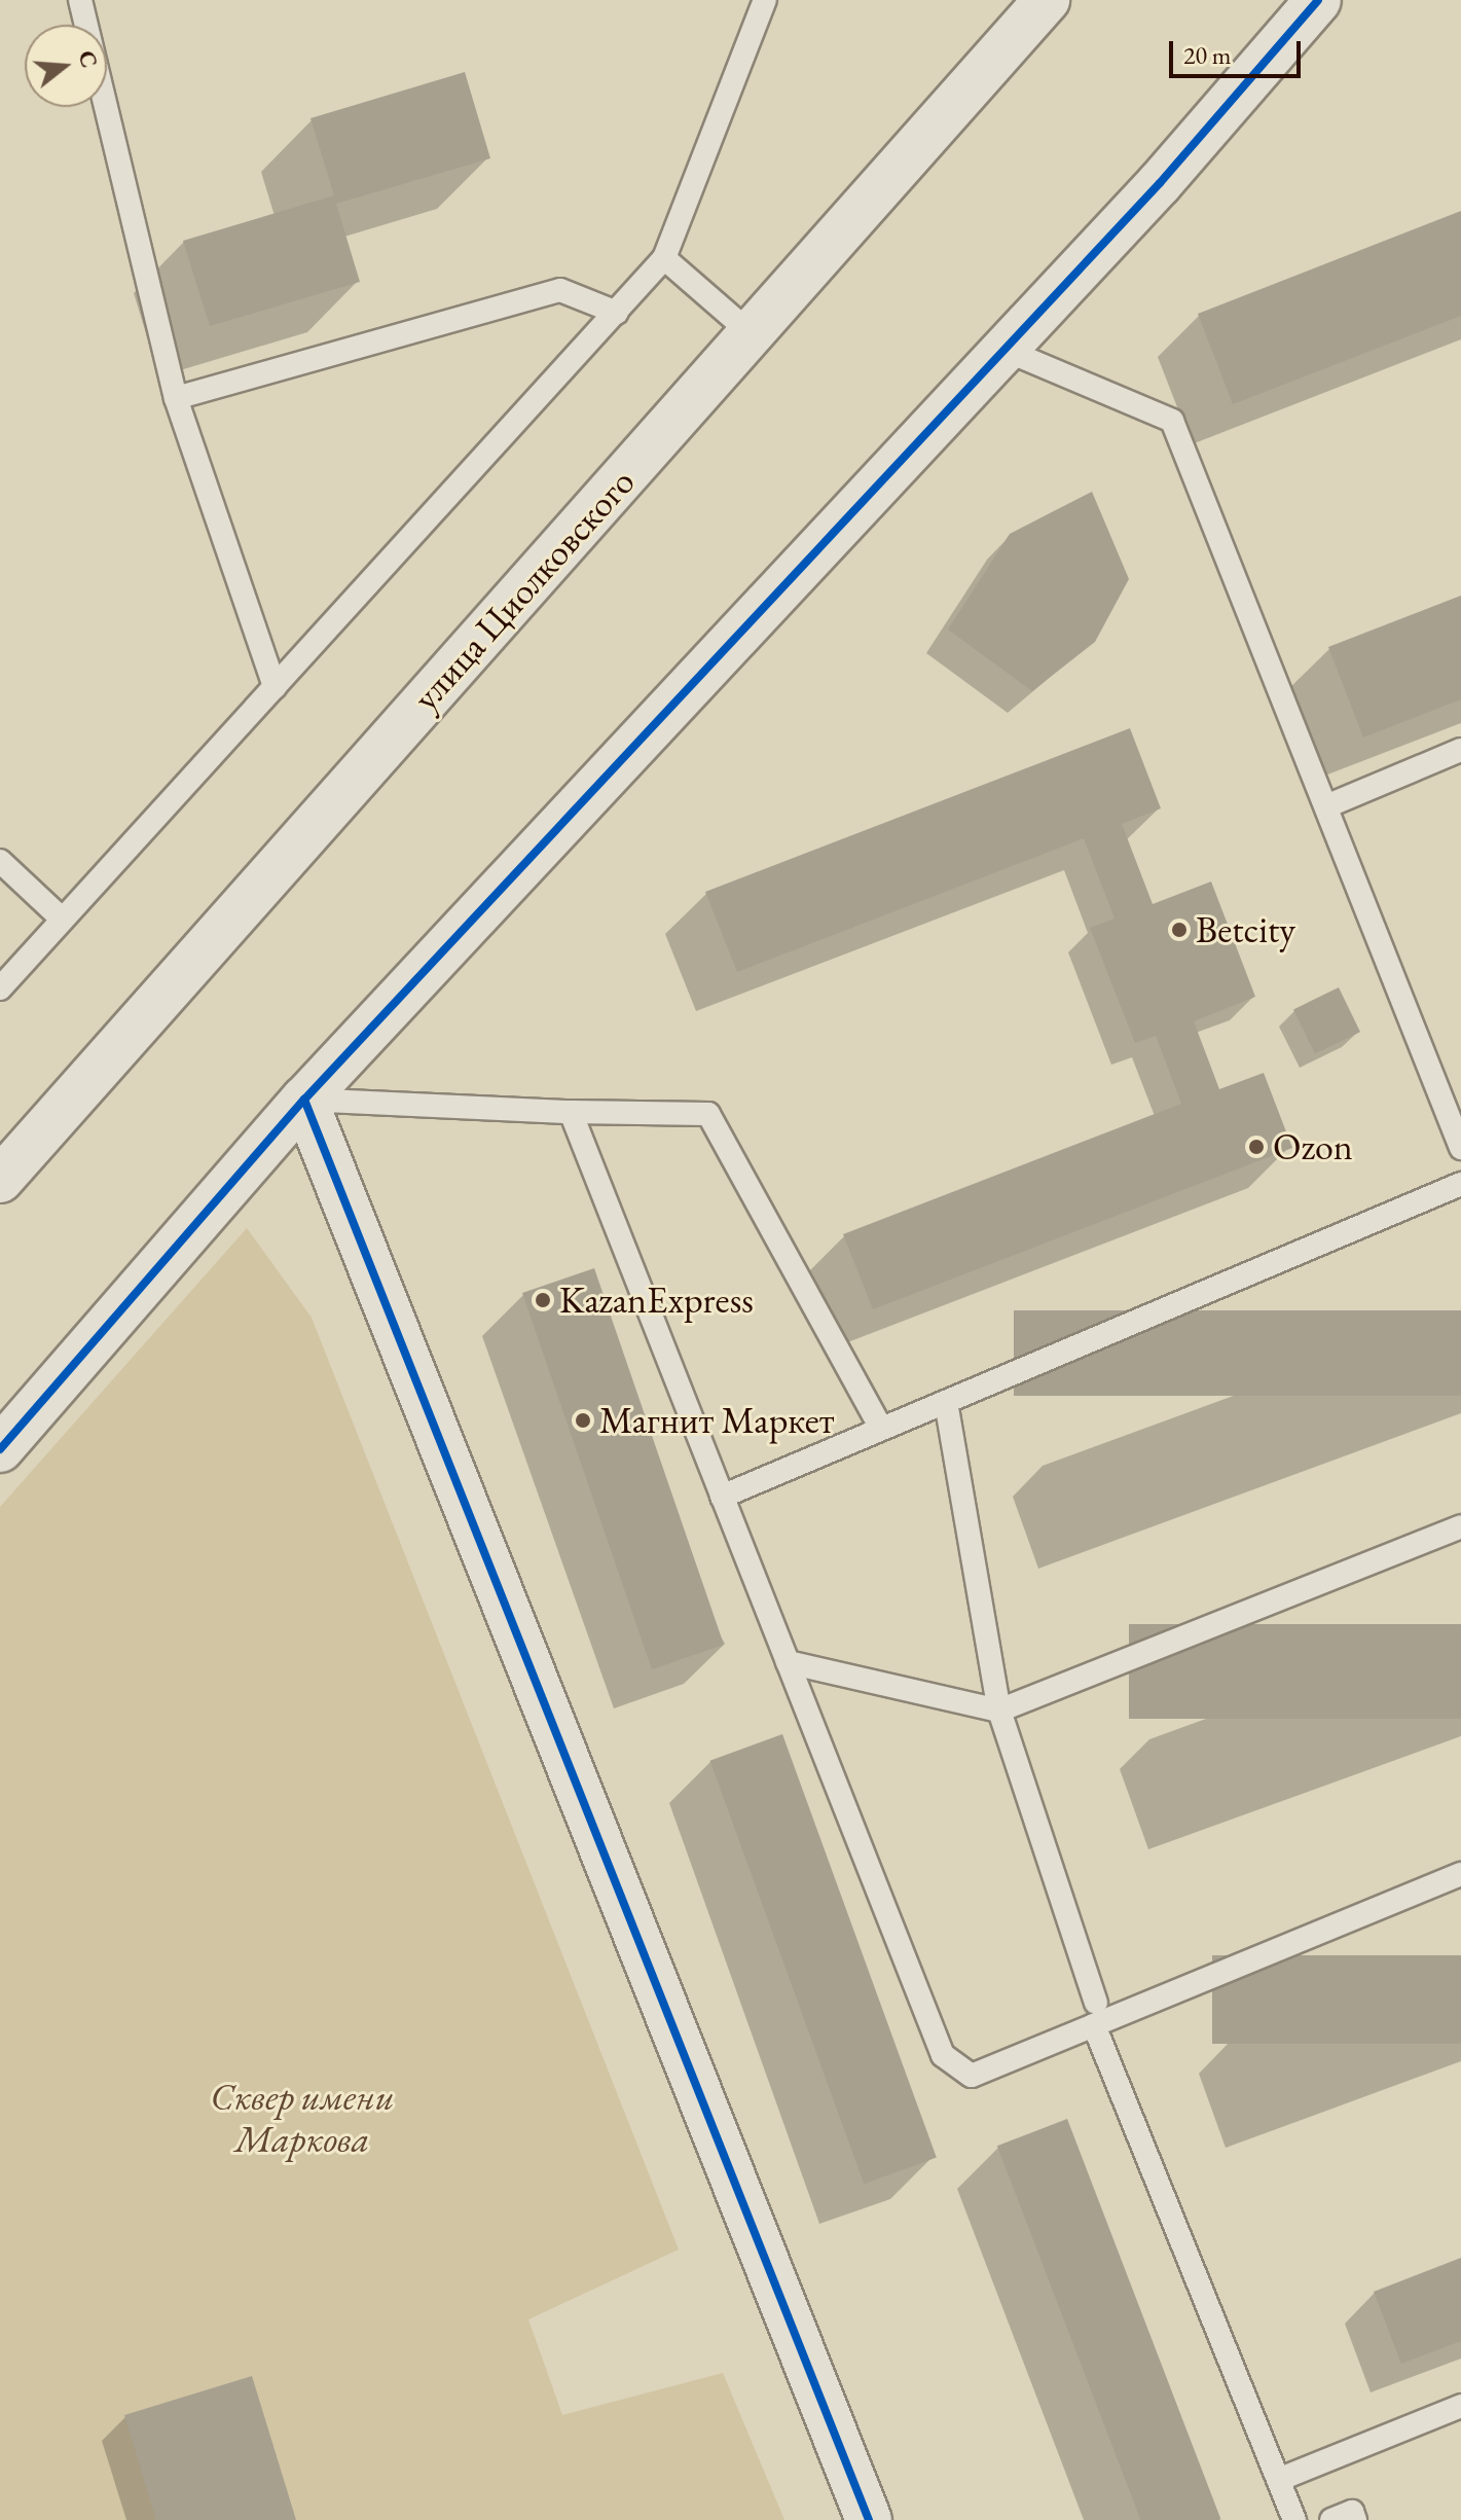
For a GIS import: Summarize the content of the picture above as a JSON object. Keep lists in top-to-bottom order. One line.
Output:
{"streets":{"street":["улица Циолковского"]},"parks":["Сквер имени Маркова"],"places":["Betcity","Ozon","KazanExpress","Магнит Маркет"],"scale_bar":"20 m","north":"right"}
